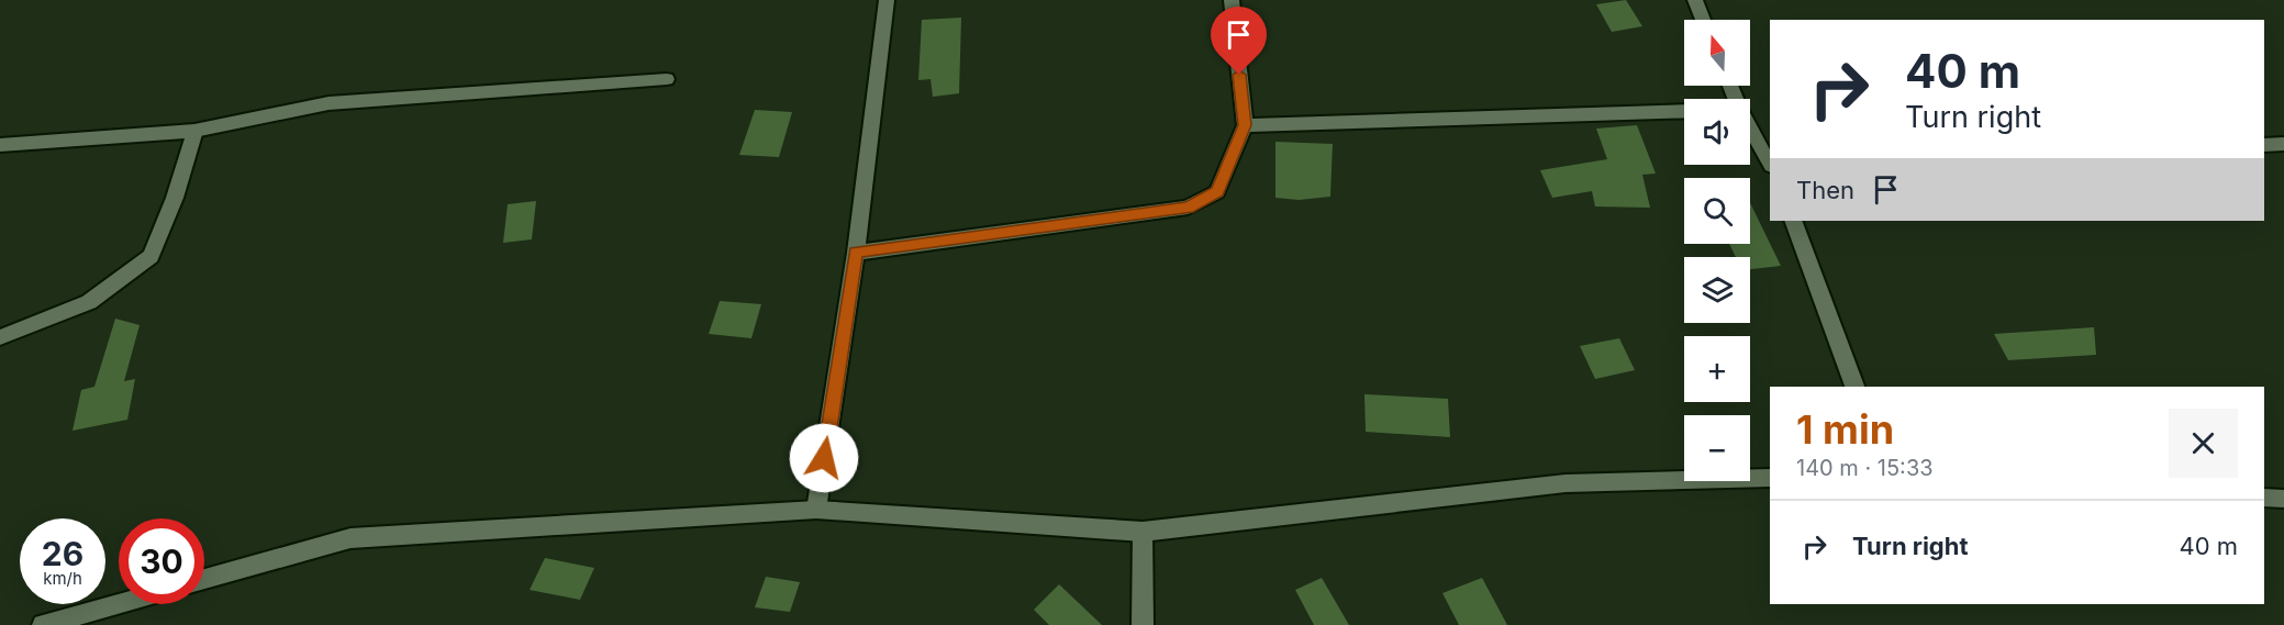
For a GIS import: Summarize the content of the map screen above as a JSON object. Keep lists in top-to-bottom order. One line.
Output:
{"north":"top","page":{"map_buttons":["+","−"],"turn":["40 m","Turn right"],"then":"Then","heading":["1 min","140 m · 15:33"],"list":[{"name":"Turn right","value":"40 m"}],"speed":"26 km/h","limit":"30"}}
